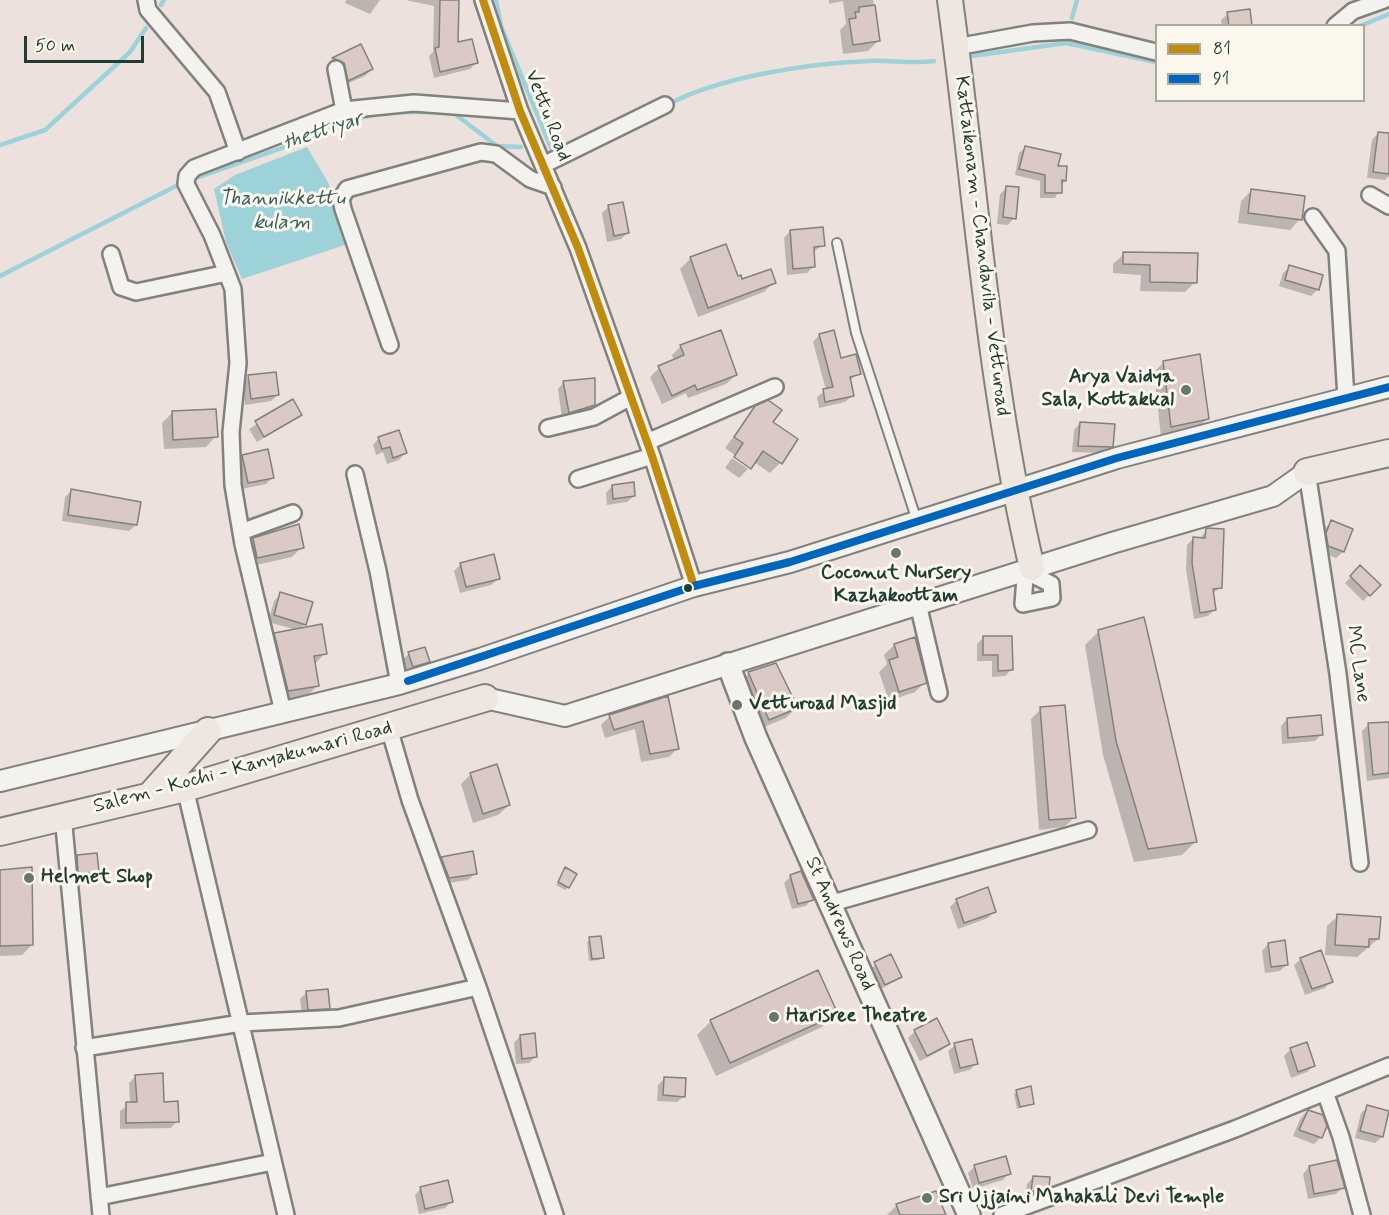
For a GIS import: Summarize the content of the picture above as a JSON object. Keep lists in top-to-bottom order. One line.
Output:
{"streets":{"highway":["Salem - Kochi - Kanyakumari Road"],"main road":["Kattaikonam - Chandavila - Vetturoad","St Andrews Road"],"street":["Vettu Road","MC Lane"]},"water":["thettiyar","Thannikkettu kulam"],"places":["Arya Vaidya Sala, Kottakkal","Coconut Nursery Kazhakoottam","Vetturoad Masjid","Helmet Shop","Harisree Theatre","Sri Ujjaini Mahakali Devi Temple"],"lines":["transit line 81","transit line 91"],"legend":["81","91"],"scale_bar":"50 m"}
